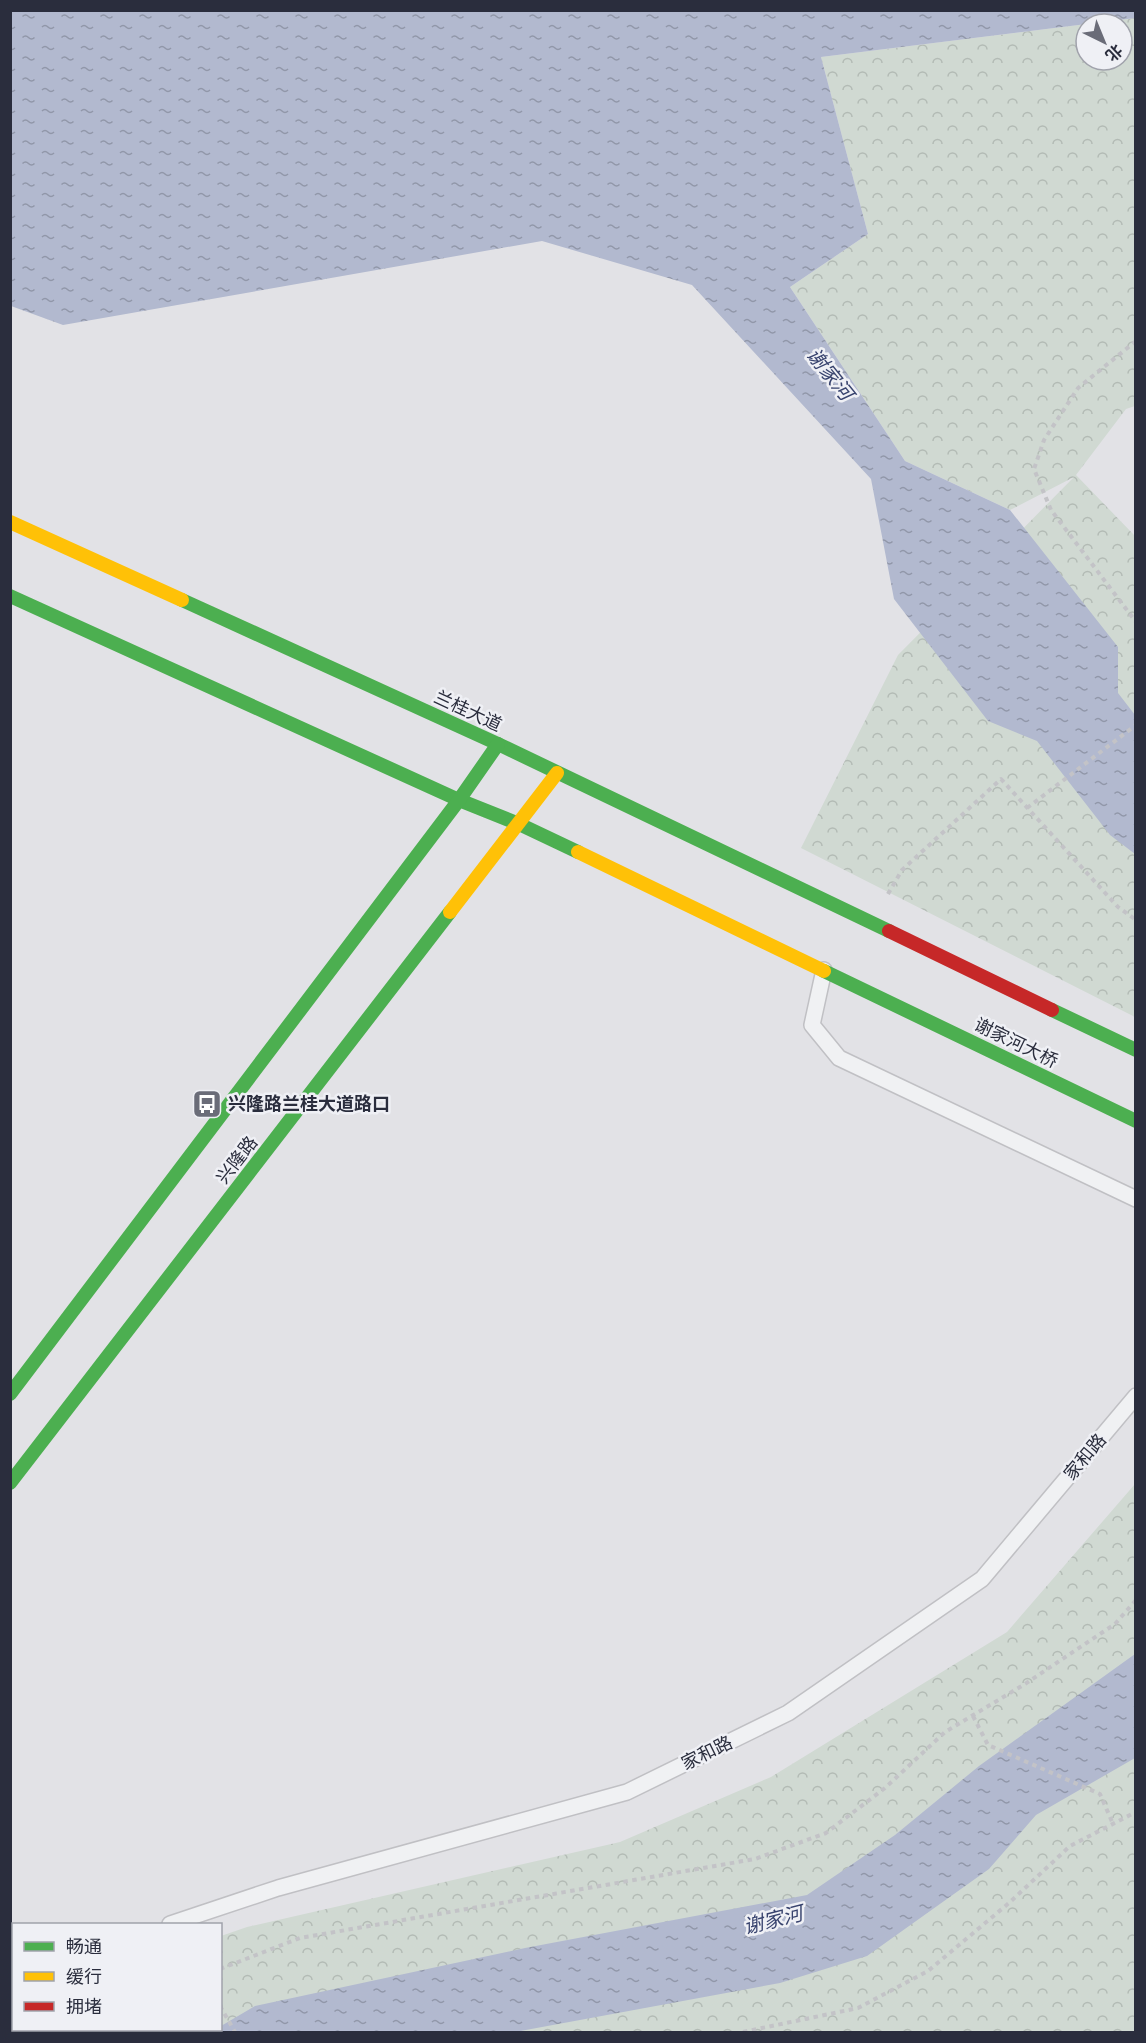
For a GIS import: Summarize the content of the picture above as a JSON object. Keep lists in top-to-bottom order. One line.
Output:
{"streets":{"main road":["兰桂大道","谢家河大桥","兴隆路"],"lane":["家和路"]},"crossings":[["兰桂大道","兴隆路"]],"water":["谢家河"],"places":{"bus stop":["兴隆路兰桂大道路口"]},"legend":["畅通","缓行","拥堵"],"north":"bottom right"}
